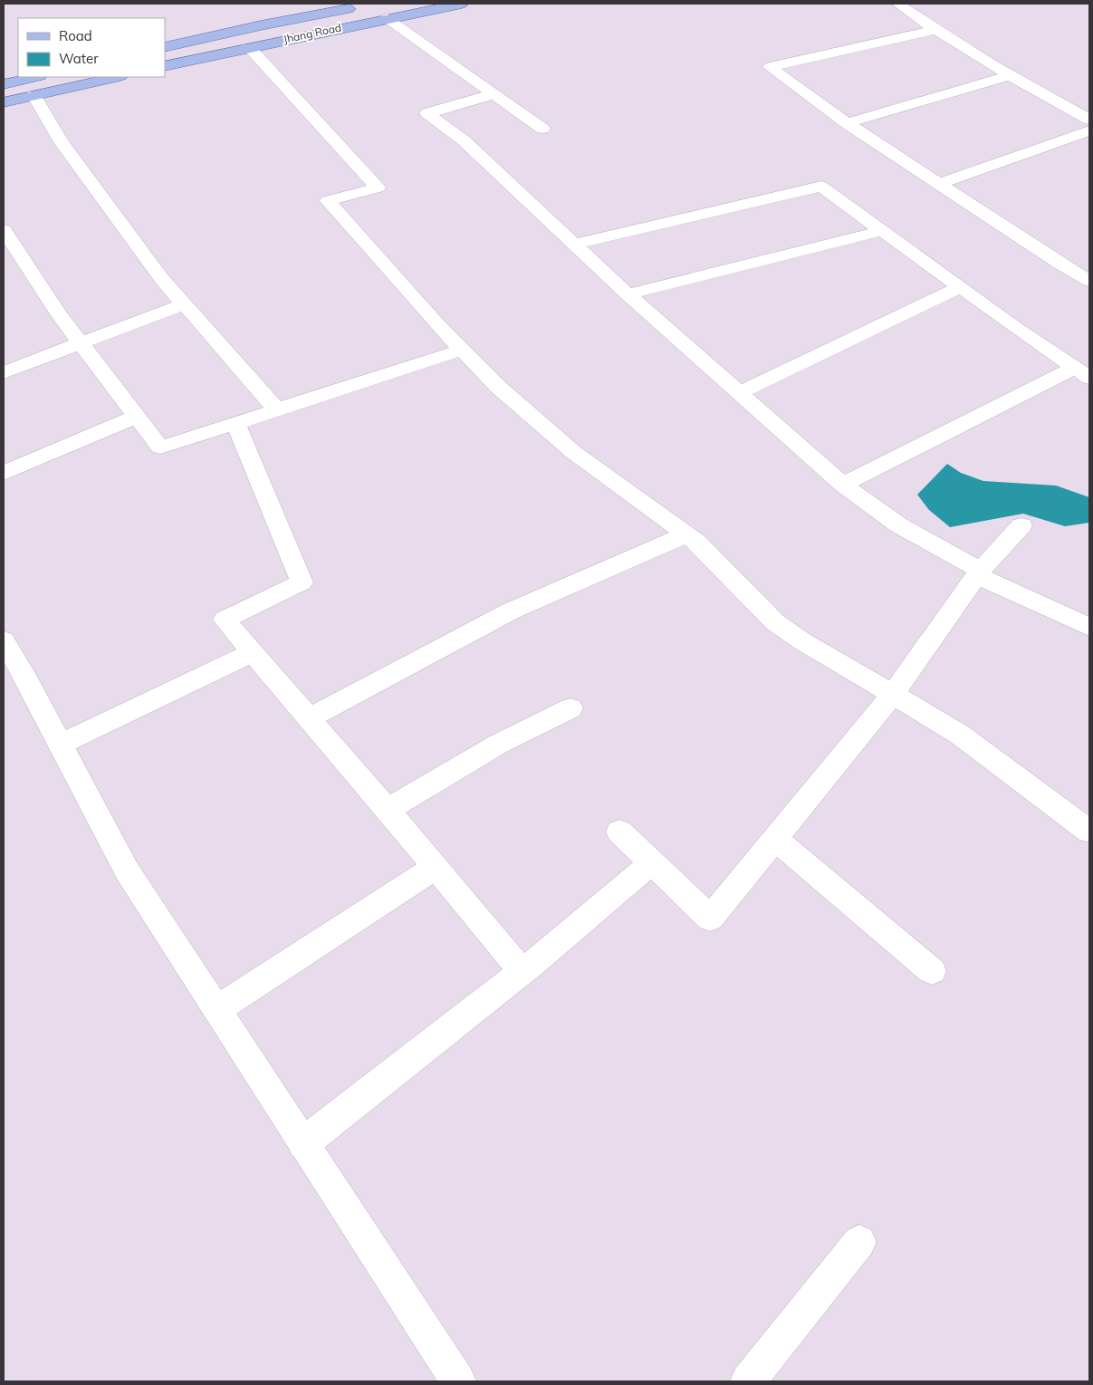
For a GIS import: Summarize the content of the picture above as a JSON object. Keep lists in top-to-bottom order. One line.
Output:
{"streets":{"main road":["Jhang Road"]},"legend":["Road","Water"]}
